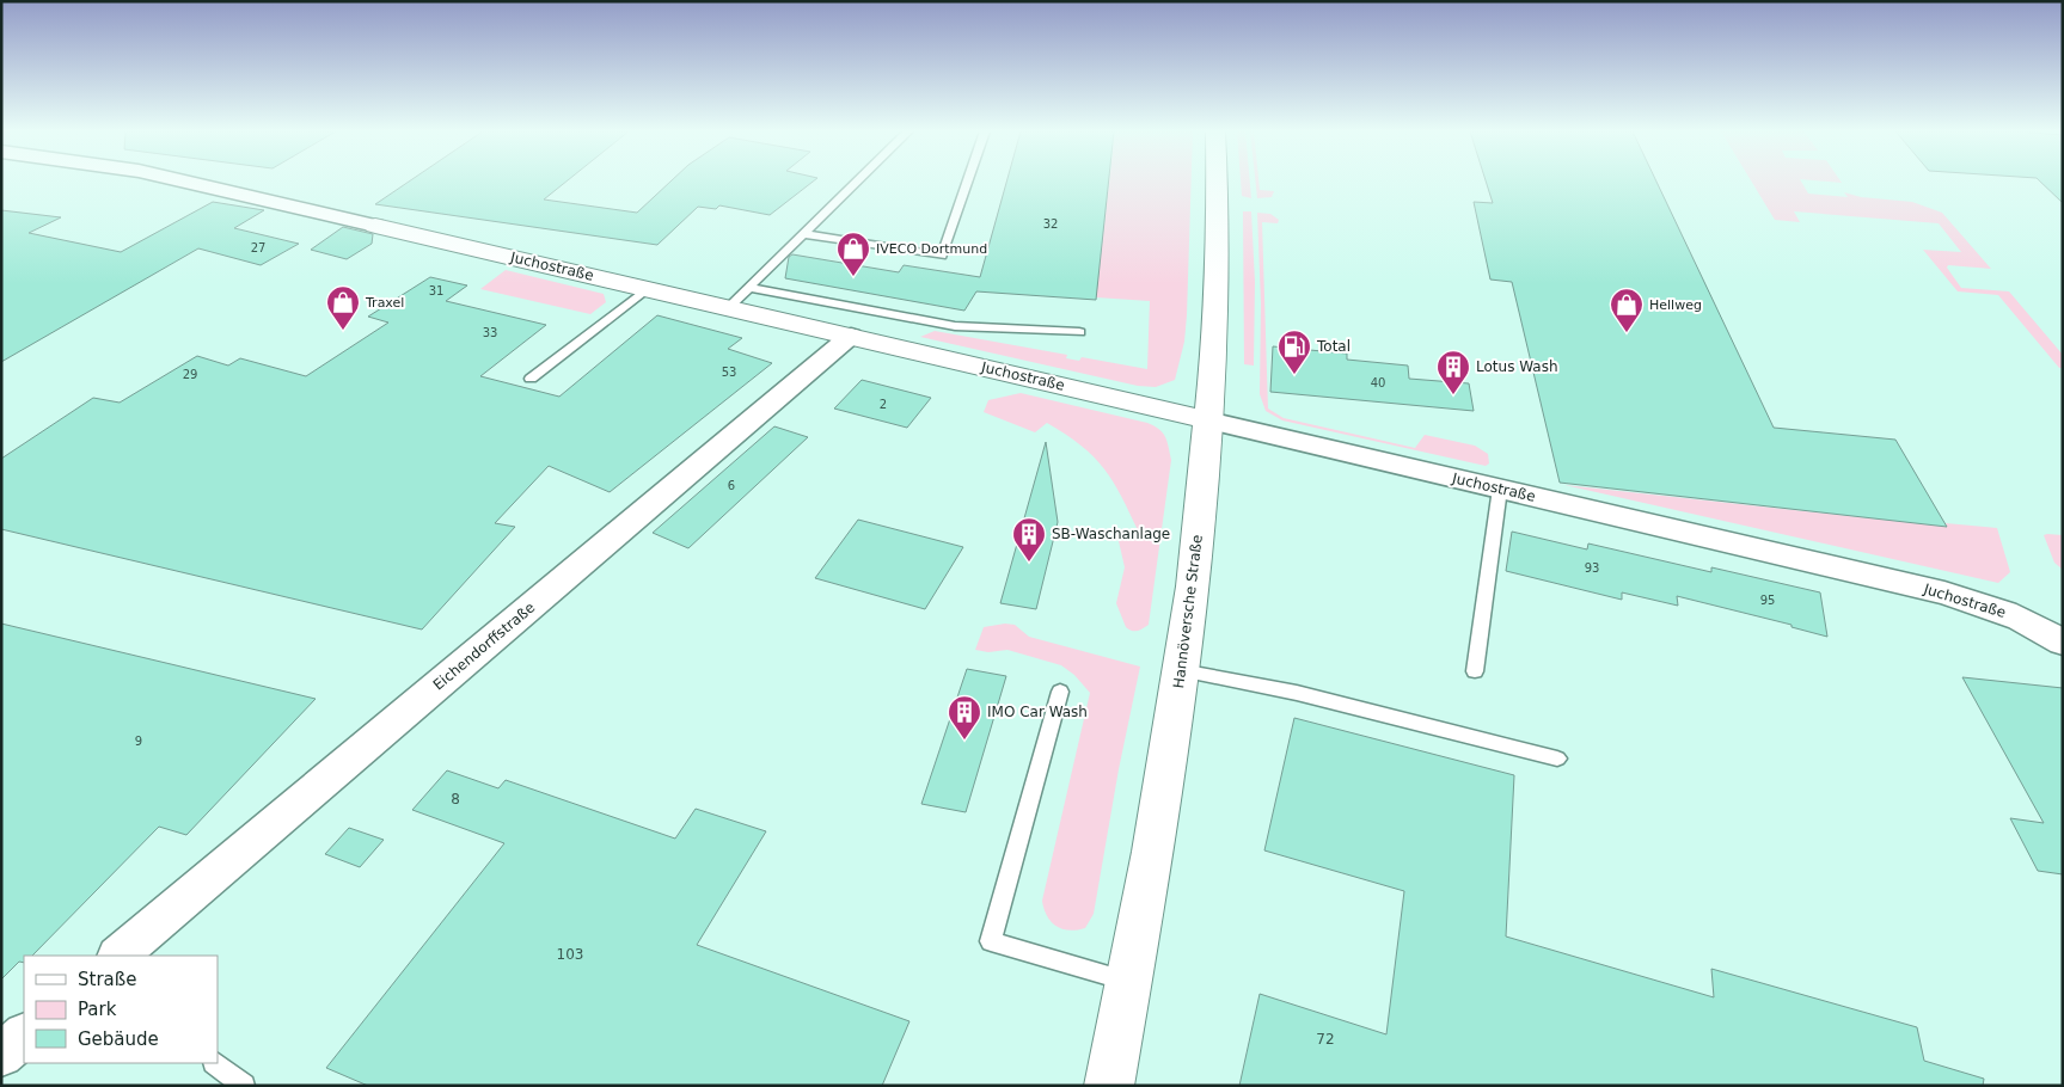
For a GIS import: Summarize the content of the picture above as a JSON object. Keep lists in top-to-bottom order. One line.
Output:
{"streets":{"main road":["Juchostraße","Hannöversche Straße"],"street":["Eichendorffstraße"]},"crossings":[["Juchostraße","Hannöversche Straße"],["Juchostraße","Eichendorffstraße"]],"places":{"shop":["IVECO Dortmund","Traxel","Hellweg"],"fuel station":["Total"],"building":["Lotus Wash","SB-Waschanlage","IMO Car Wash"]},"house_numbers":["32","27","31","33","53","29","40","2","6","93","95","9","8","103","72"],"legend":["Straße","Park","Gebäude"]}
